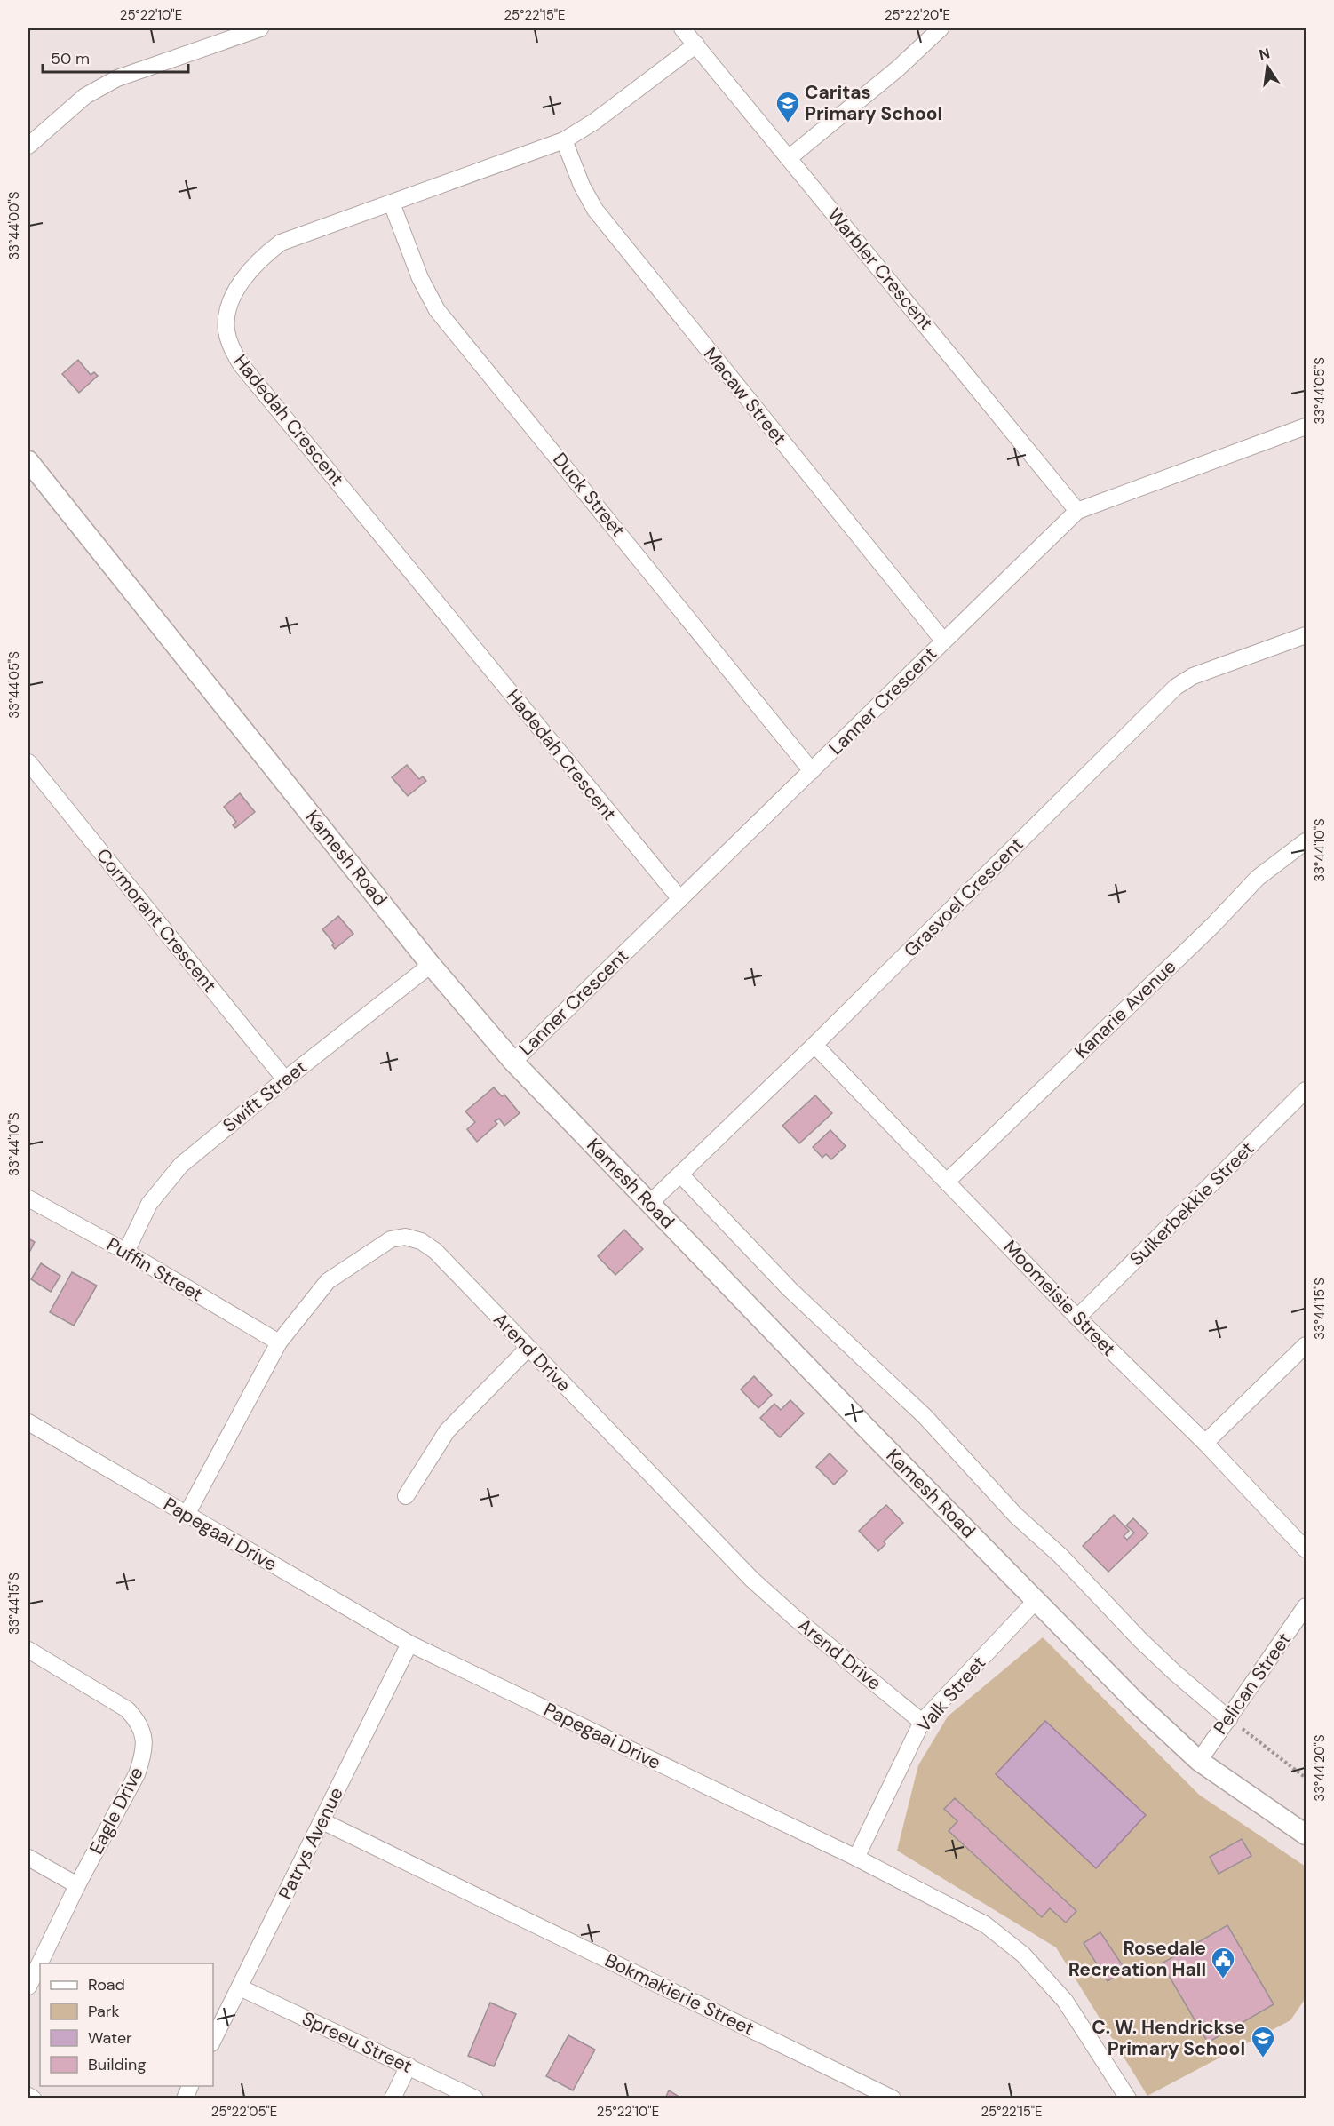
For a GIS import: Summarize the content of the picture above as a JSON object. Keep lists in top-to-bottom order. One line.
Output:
{"streets":{"street":["Warbler Crescent","Macaw Street","Hadedah Crescent","Duck Street","Lanner Crescent","Kamesh Road","Grasvoel Crescent","Cormorant Crescent","Kanarie Avenue","Swift Street","Suikerbekkie Street","Puffin Street","Moomeisie Street","Arend Drive","Papegaai Drive","Pelican Street","Valk Street","Eagle Drive","Patrys Avenue","Bokmakierie Street","Spreeu Street"]},"crossings":[["Warbler Crescent","Hadedah Crescent"],["Warbler Crescent","Lanner Crescent"],["Macaw Street","Hadedah Crescent"],["Macaw Street","Lanner Crescent"],["Hadedah Crescent","Duck Street"],["Hadedah Crescent","Lanner Crescent"],["Duck Street","Lanner Crescent"],["Lanner Crescent","Kamesh Road"],["Kamesh Road","Grasvoel Crescent"],["Kamesh Road","Swift Street"],["Kamesh Road","Pelican Street"],["Kamesh Road","Valk Street"],["Grasvoel Crescent","Moomeisie Street"],["Cormorant Crescent","Swift Street"],["Kanarie Avenue","Moomeisie Street"],["Swift Street","Puffin Street"],["Suikerbekkie Street","Moomeisie Street"],["Puffin Street","Arend Drive"],["Arend Drive","Papegaai Drive"],["Arend Drive","Valk Street"],["Papegaai Drive","Valk Street"],["Papegaai Drive","Patrys Avenue"],["Patrys Avenue","Bokmakierie Street"],["Patrys Avenue","Spreeu Street"]],"places":{"school or university":["Caritas Primary School","C. W. Hendrickse Primary School"],"public building":["Rosedale Recreation Hall"]},"legend":["Road","Park","Water","Building"],"scale_bar":"50 m","north":"top","coordinates":["25°22'10\"E","25°22'15\"E","25°22'20\"E","33°44'00\"S","33°44'05\"S","33°44'10\"S","33°44'15\"S","33°44'20\"S","25°22'05\"E"]}
